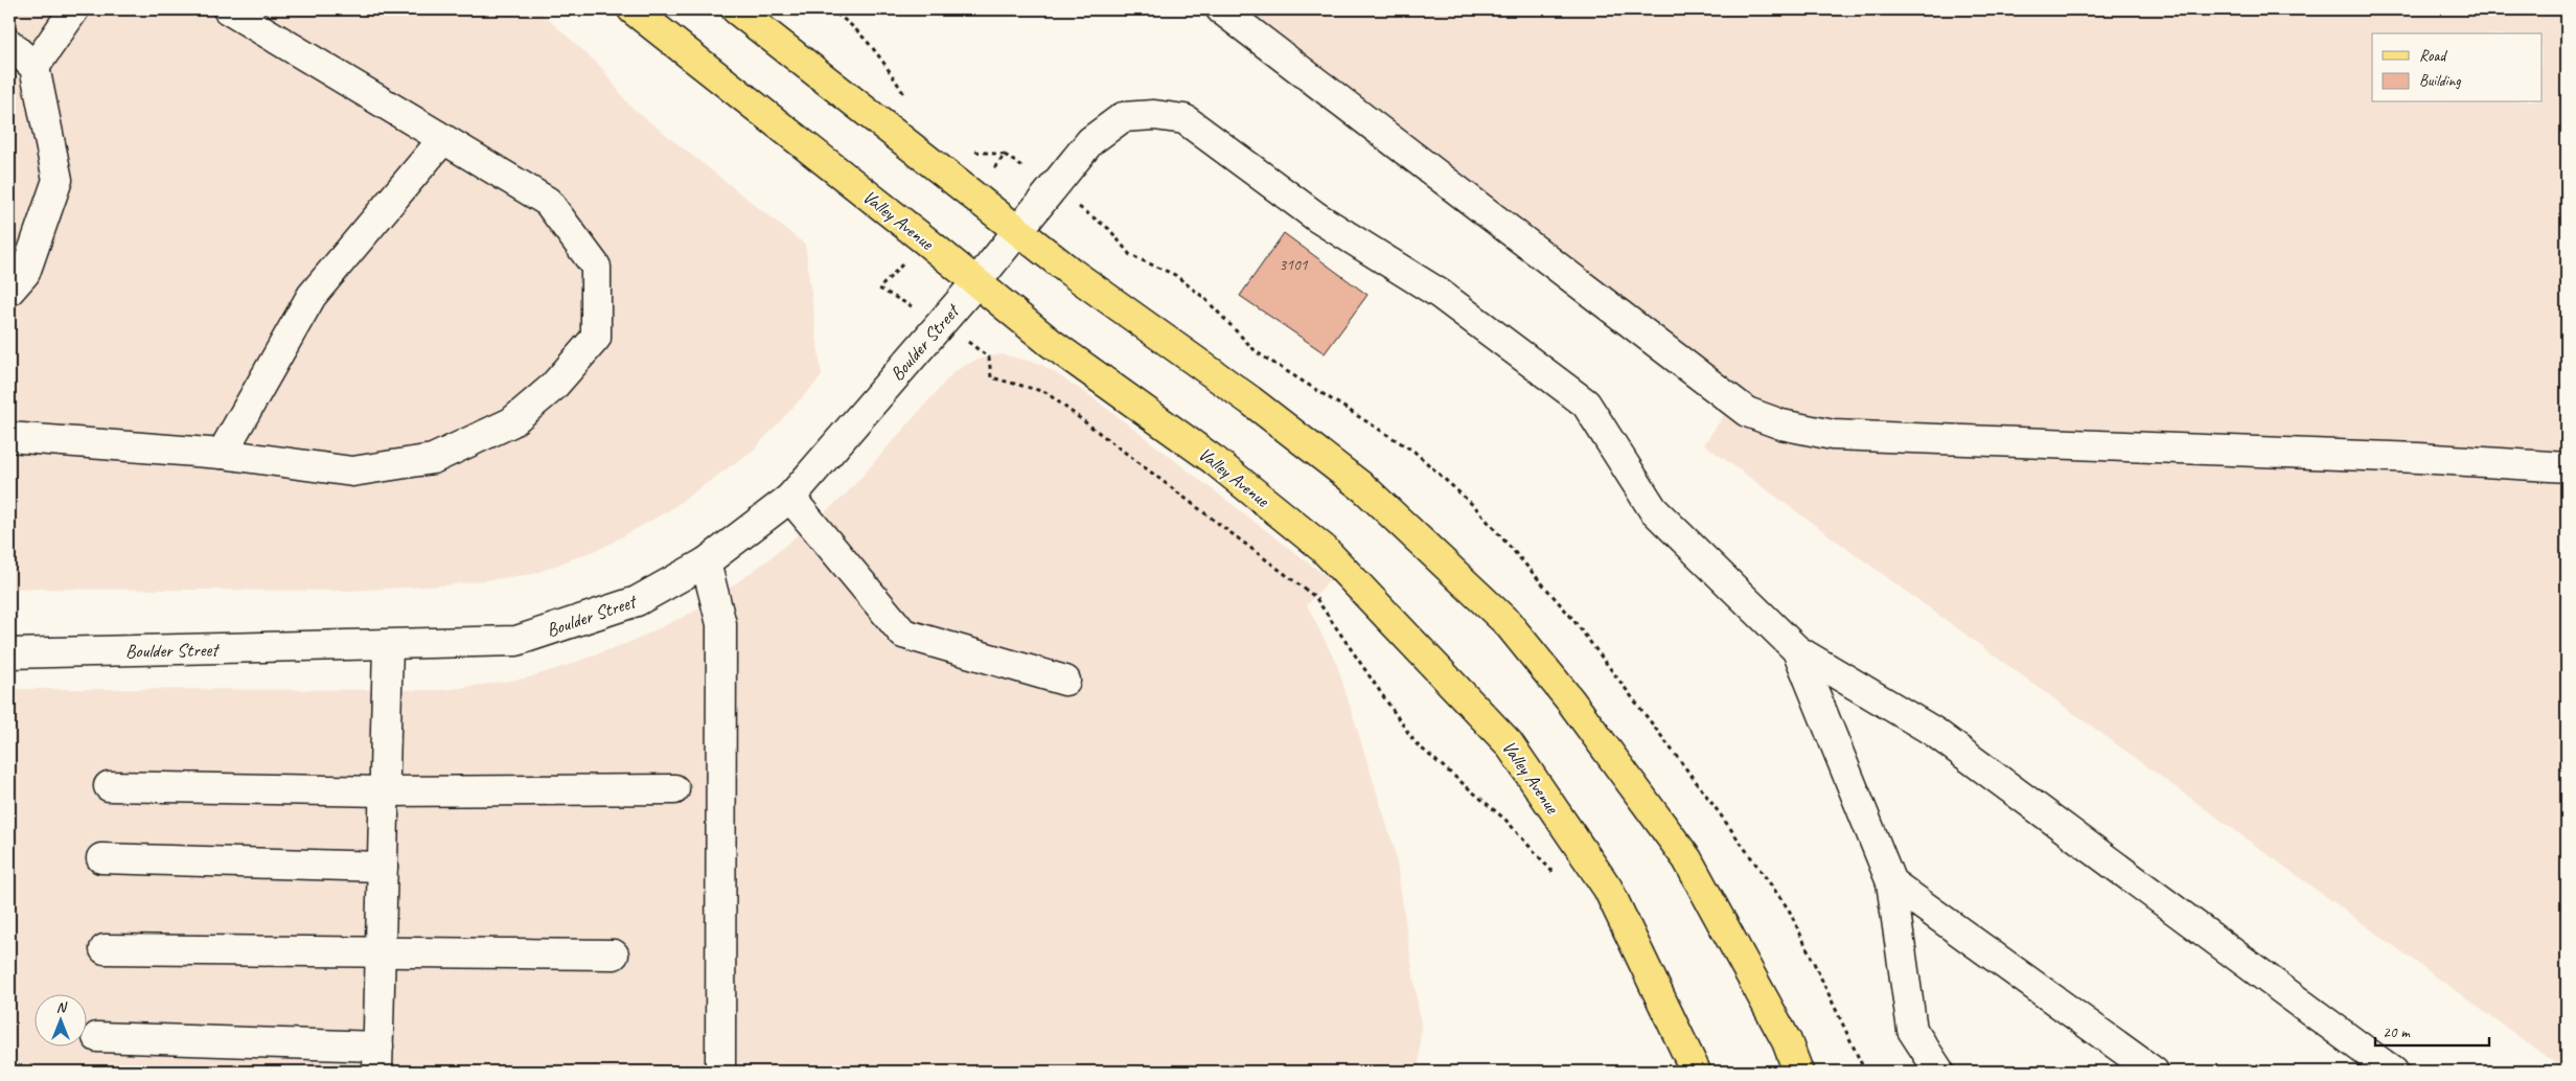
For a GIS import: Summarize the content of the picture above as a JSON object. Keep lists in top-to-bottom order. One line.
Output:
{"streets":{"main road":["Valley Avenue"],"street":["Boulder Street"]},"crossings":[["Valley Avenue","Boulder Street"]],"house_numbers":["3101"],"legend":["Road","Building"],"scale_bar":"20 m","north":"top"}
